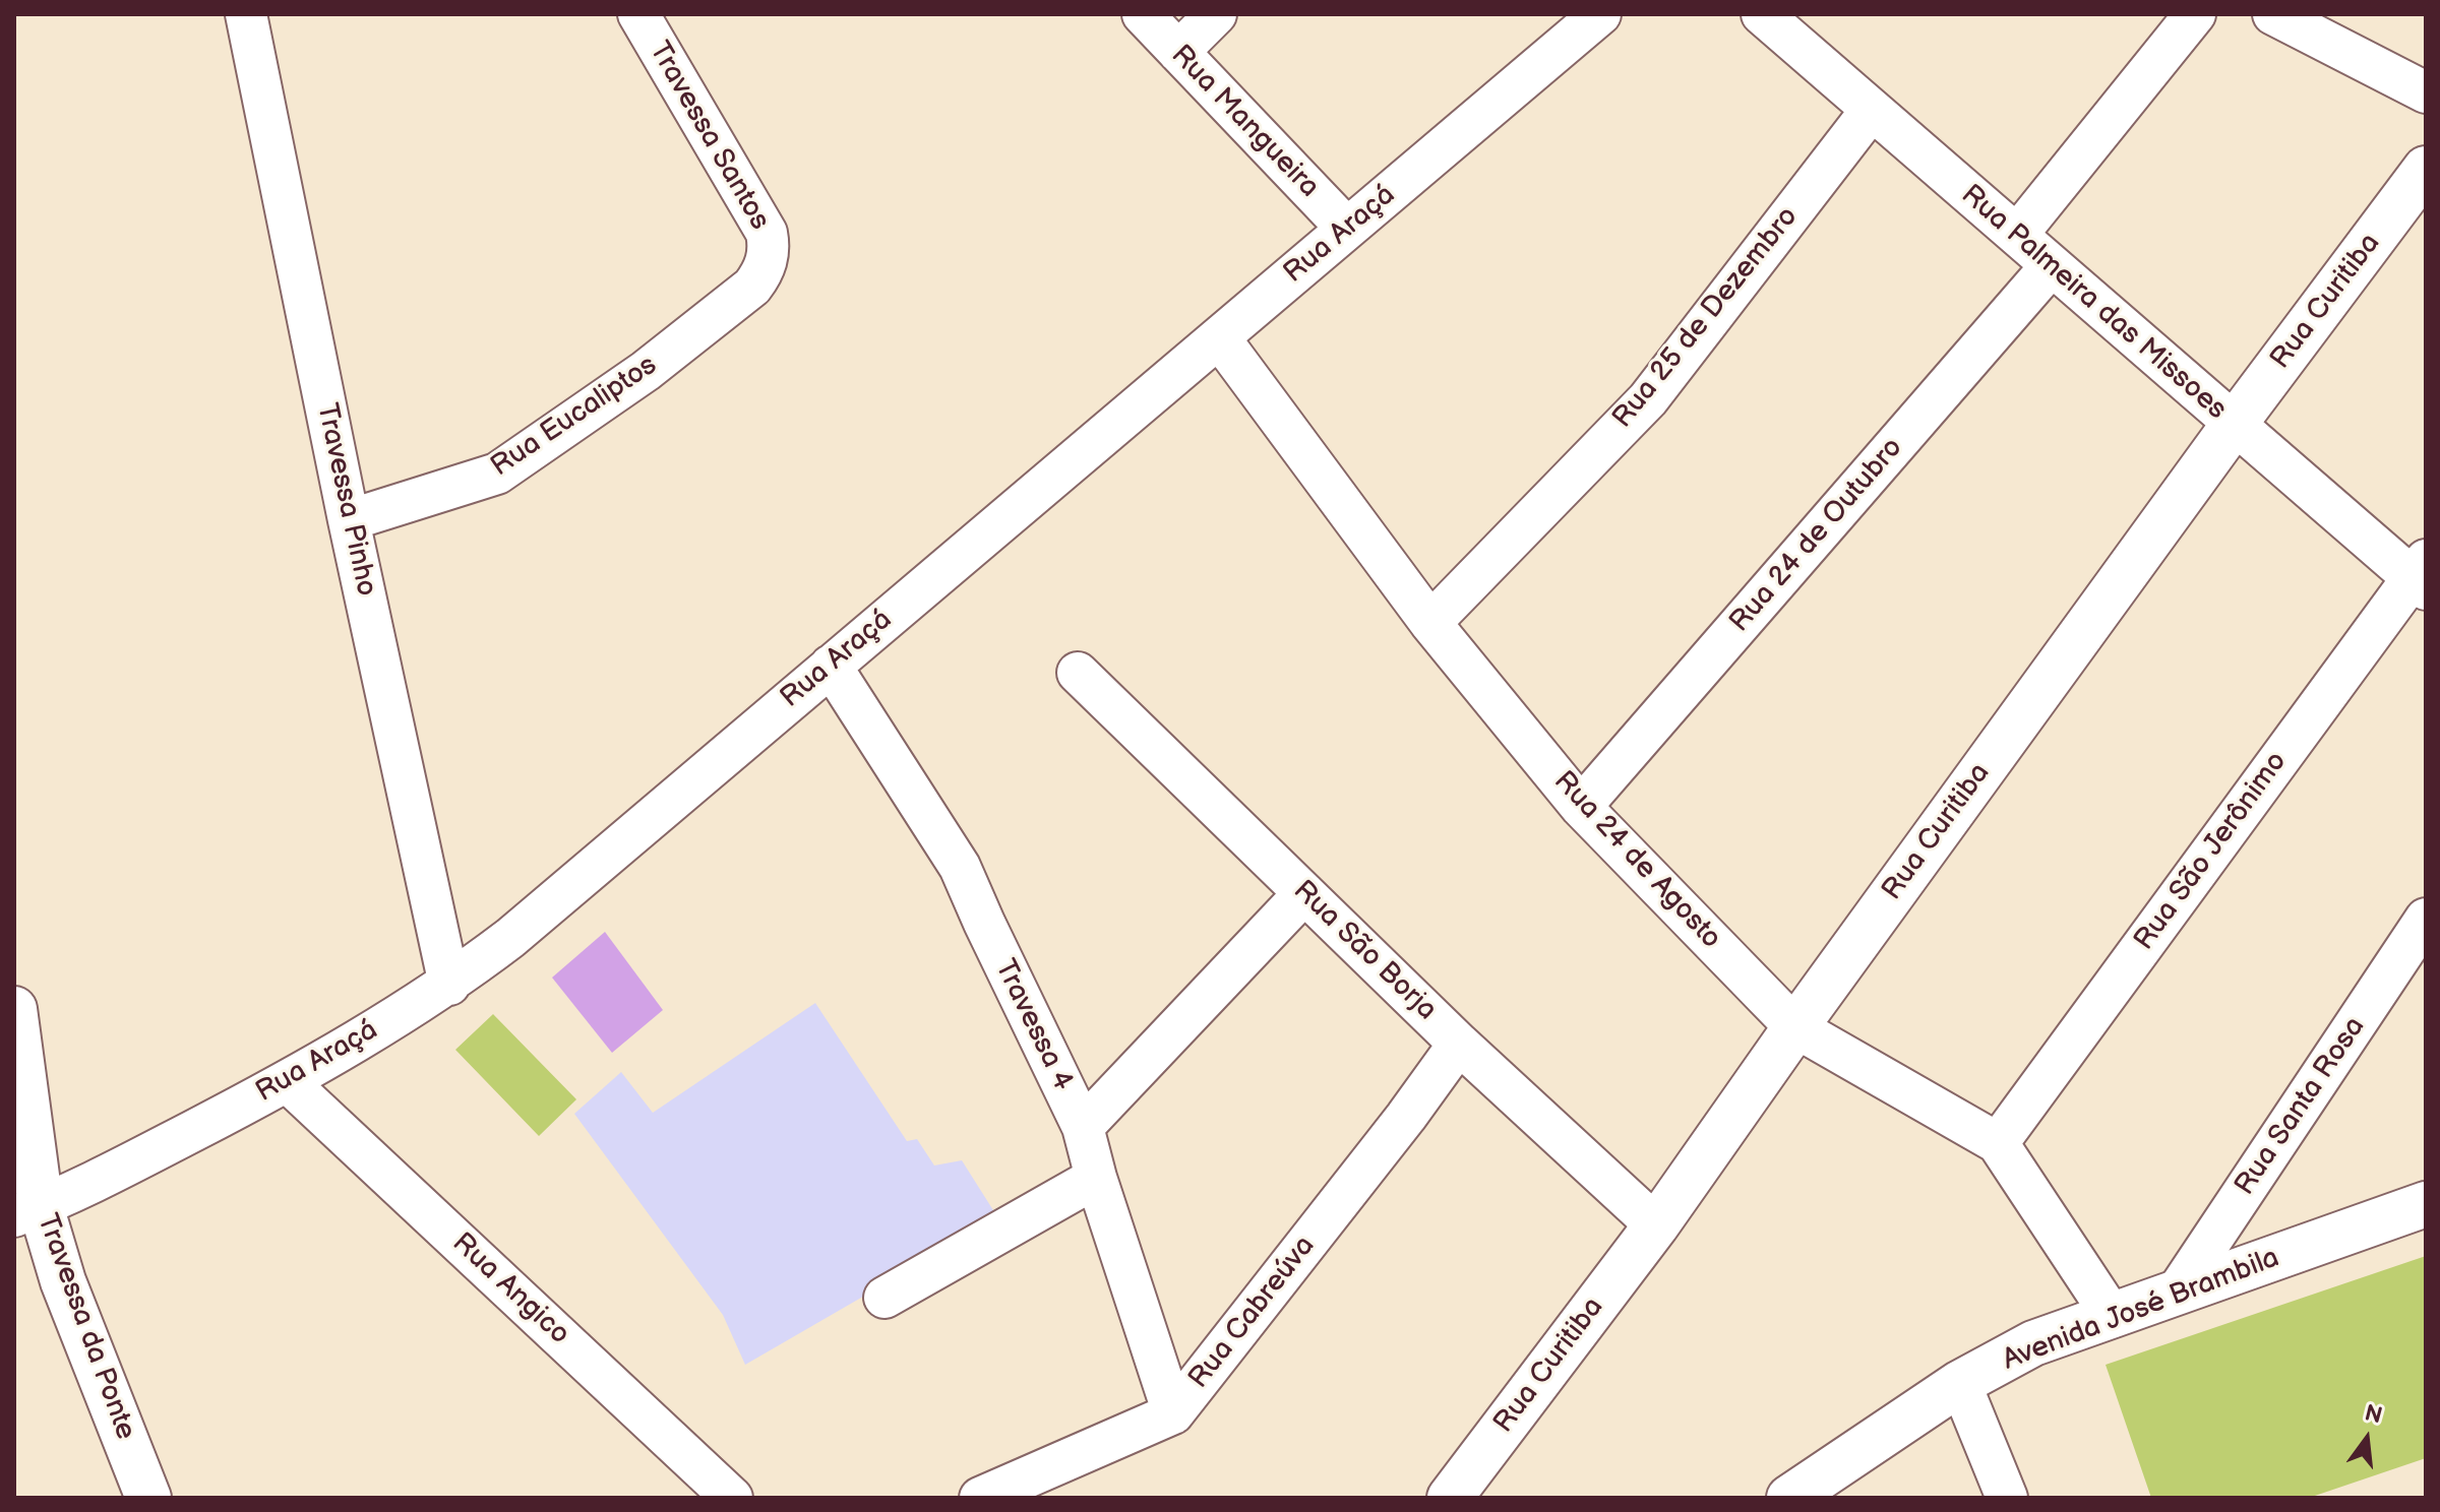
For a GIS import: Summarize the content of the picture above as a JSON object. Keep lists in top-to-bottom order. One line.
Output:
{"streets":{"street":["Rua Mangueira","Travessa Santos","Rua Araçá","Rua Curitiba","Rua Palmeira das Missoes","Rua 25 de Dezembro","Rua Eucaliptos","Travessa Pinho","Rua 24 de Outubro","Rua São Jerônimo","Rua 24 de Agosto","Rua São Borja","Travessa 4","Rua Santa Rosa","Rua Angico","Avenida José Brambila","Rua Cabreúva","Travessa da Ponte"]},"crossings":[["Rua Mangueira","Rua Araçá"],["Travessa Santos","Rua Eucaliptos"],["Rua Araçá","Travessa Pinho"],["Rua Araçá","Rua 24 de Agosto"],["Rua Araçá","Travessa 4"],["Rua Araçá","Rua Angico"],["Rua Araçá","Travessa da Ponte"],["Rua Curitiba","Rua Palmeira das Missoes"],["Rua Curitiba","Rua 24 de Agosto"],["Rua Curitiba","Rua São Borja"],["Rua Palmeira das Missoes","Rua 25 de Dezembro"],["Rua Palmeira das Missoes","Rua 24 de Outubro"],["Rua Palmeira das Missoes","Rua São Jerônimo"],["Rua 25 de Dezembro","Rua 24 de Agosto"],["Rua Eucaliptos","Travessa Pinho"],["Rua 24 de Outubro","Rua 24 de Agosto"],["Rua São Jerônimo","Rua 24 de Agosto"],["Rua 24 de Agosto","Avenida José Brambila"],["Rua São Borja","Rua Cabreúva"],["Travessa 4","Rua Cabreúva"],["Rua Santa Rosa","Avenida José Brambila"]],"north":"top"}
